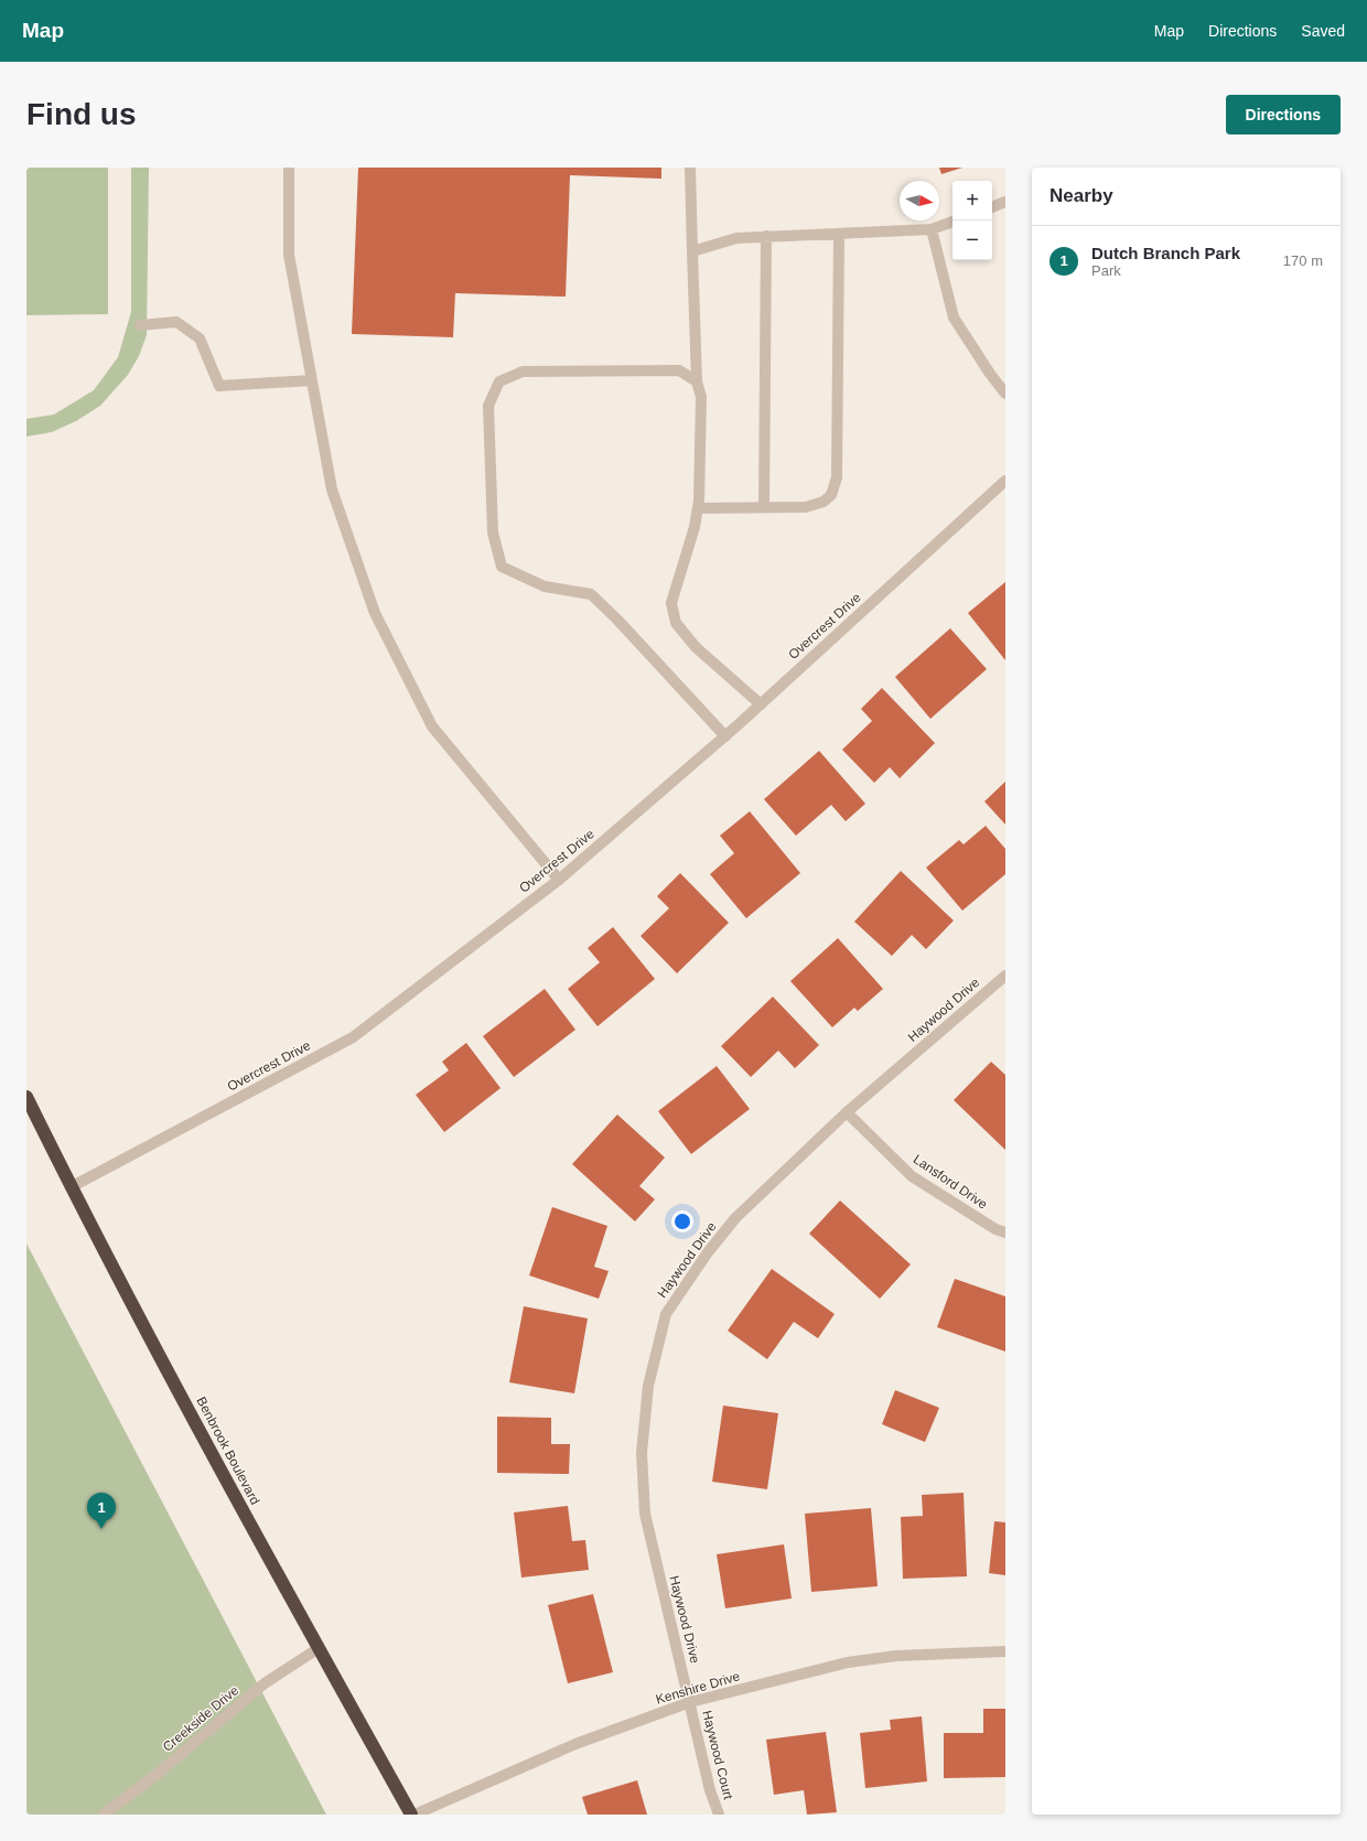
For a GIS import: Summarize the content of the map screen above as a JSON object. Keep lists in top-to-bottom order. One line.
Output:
{"streets":{"highway":["Benbrook Boulevard"],"street":["Overcrest Drive","Haywood Drive","Lansford Drive","Kenshire Drive","Creekside Drive","Haywood Court"]},"crossings":[["Overcrest Drive","Benbrook Boulevard"],["Haywood Drive","Lansford Drive"],["Haywood Drive","Kenshire Drive"],["Haywood Drive","Haywood Court"],["Benbrook Boulevard","Kenshire Drive"],["Benbrook Boulevard","Creekside Drive"],["Kenshire Drive","Haywood Court"]],"north":"right","page":{"header":"Map","nav":["Map","Directions","Saved"],"buttons":"Directions","title":"Find us","heading":"Nearby","map_buttons":["+","−"],"list":[{"mark":"1","name":"Dutch Branch Park","note":"Park","value":"170 m"}],"pins":"1"}}
